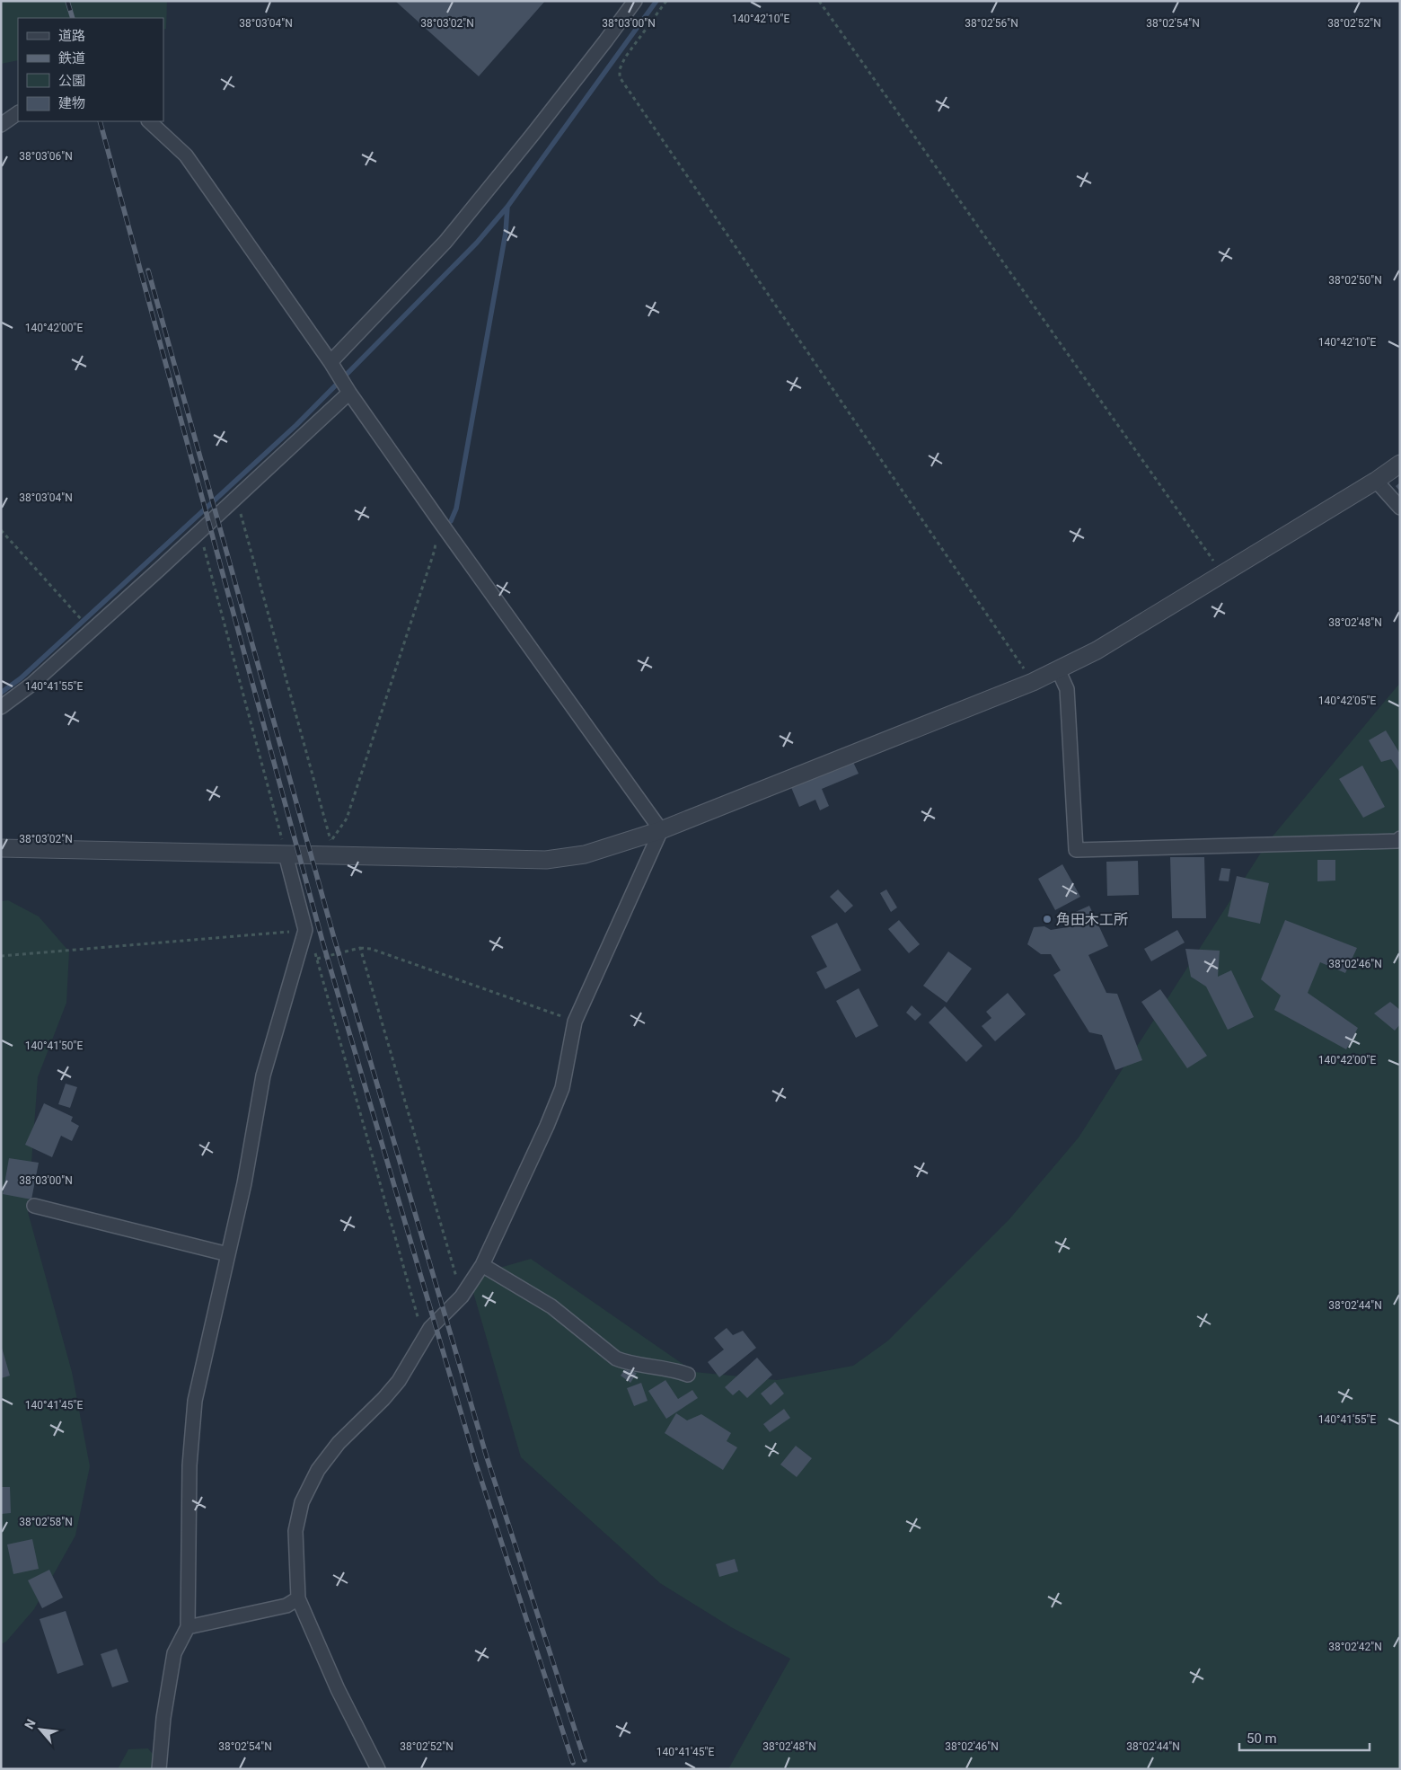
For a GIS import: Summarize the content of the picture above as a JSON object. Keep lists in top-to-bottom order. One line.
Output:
{"places":["角田木工所"],"legend":["道路","鉄道","公園","建物"],"scale_bar":"50 m","north":"top left","coordinates":["140°42'10\"E","38°03'04\"N","38°03'02\"N","38°03'00\"N","38°02'56\"N","38°02'54\"N","38°02'52\"N","38°03'06\"N","38°02'50\"N","140°42'00\"E","38°02'48\"N","140°41'55\"E","140°42'05\"E","38°02'46\"N","140°41'50\"E","38°02'44\"N","140°41'45\"E","38°02'58\"N","38°02'42\"N"]}
